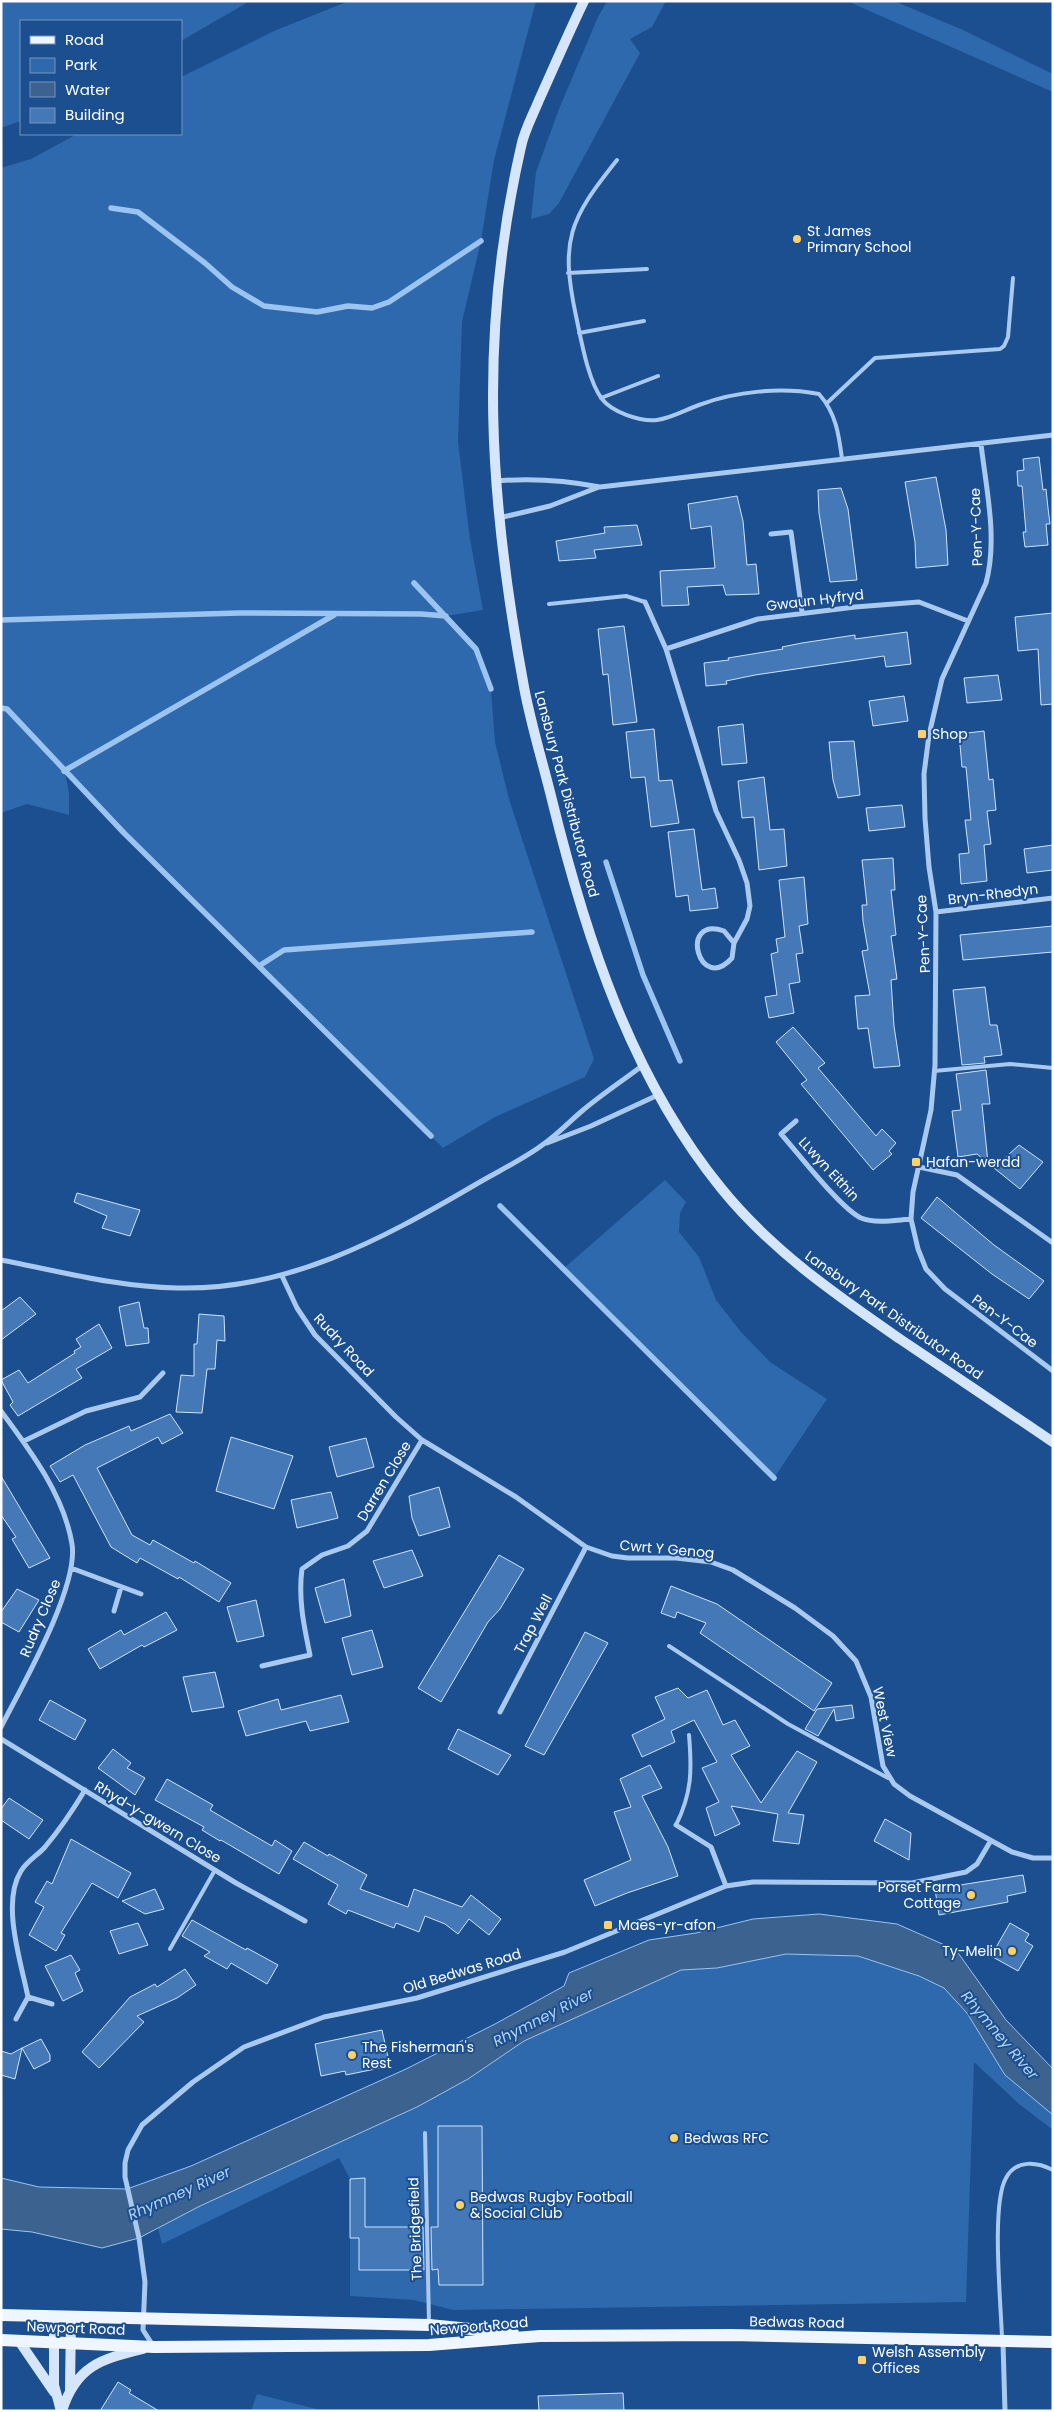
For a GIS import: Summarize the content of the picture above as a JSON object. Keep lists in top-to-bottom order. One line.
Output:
{"streets":{"main road":["Bedwas Road","Newport Road"],"street":["Pen-Y-Cae","Gwaun Hyfryd","Lansbury Park Distributor Road","Bryn-Rhedyn","LLwyn Eithin","Rudry Road","Darren Close","Cwrt Y Genog","Rudry Close","Trap Well","West View","Rhyd-y-gwern Close","Old Bedwas Road"],"lane":["The Bridgefield"]},"crossings":[["Pen-Y-Cae","Gwaun Hyfryd"],["Pen-Y-Cae","Bryn-Rhedyn"],["Pen-Y-Cae","LLwyn Eithin"],["Rudry Road","Darren Close"],["Rudry Road","Cwrt Y Genog"],["Rudry Road","Trap Well"],["Cwrt Y Genog","Trap Well"],["Cwrt Y Genog","West View"],["West View","Old Bedwas Road"],["Old Bedwas Road","Newport Road"],["The Bridgefield","Newport Road"],["Bedwas Road","Newport Road"]],"water":["Rhymney River"],"places":{"other":["St James Primary School","Porset Farm Cottage","Ty-Melin","The Fisherman's Rest","Bedwas RFC","Bedwas Rugby Football & Social Club"],"transit":["Shop","Hafan-werdd","Maes-yr-afon","Welsh Assembly Offices"]},"legend":["Road","Park","Water","Building"]}
